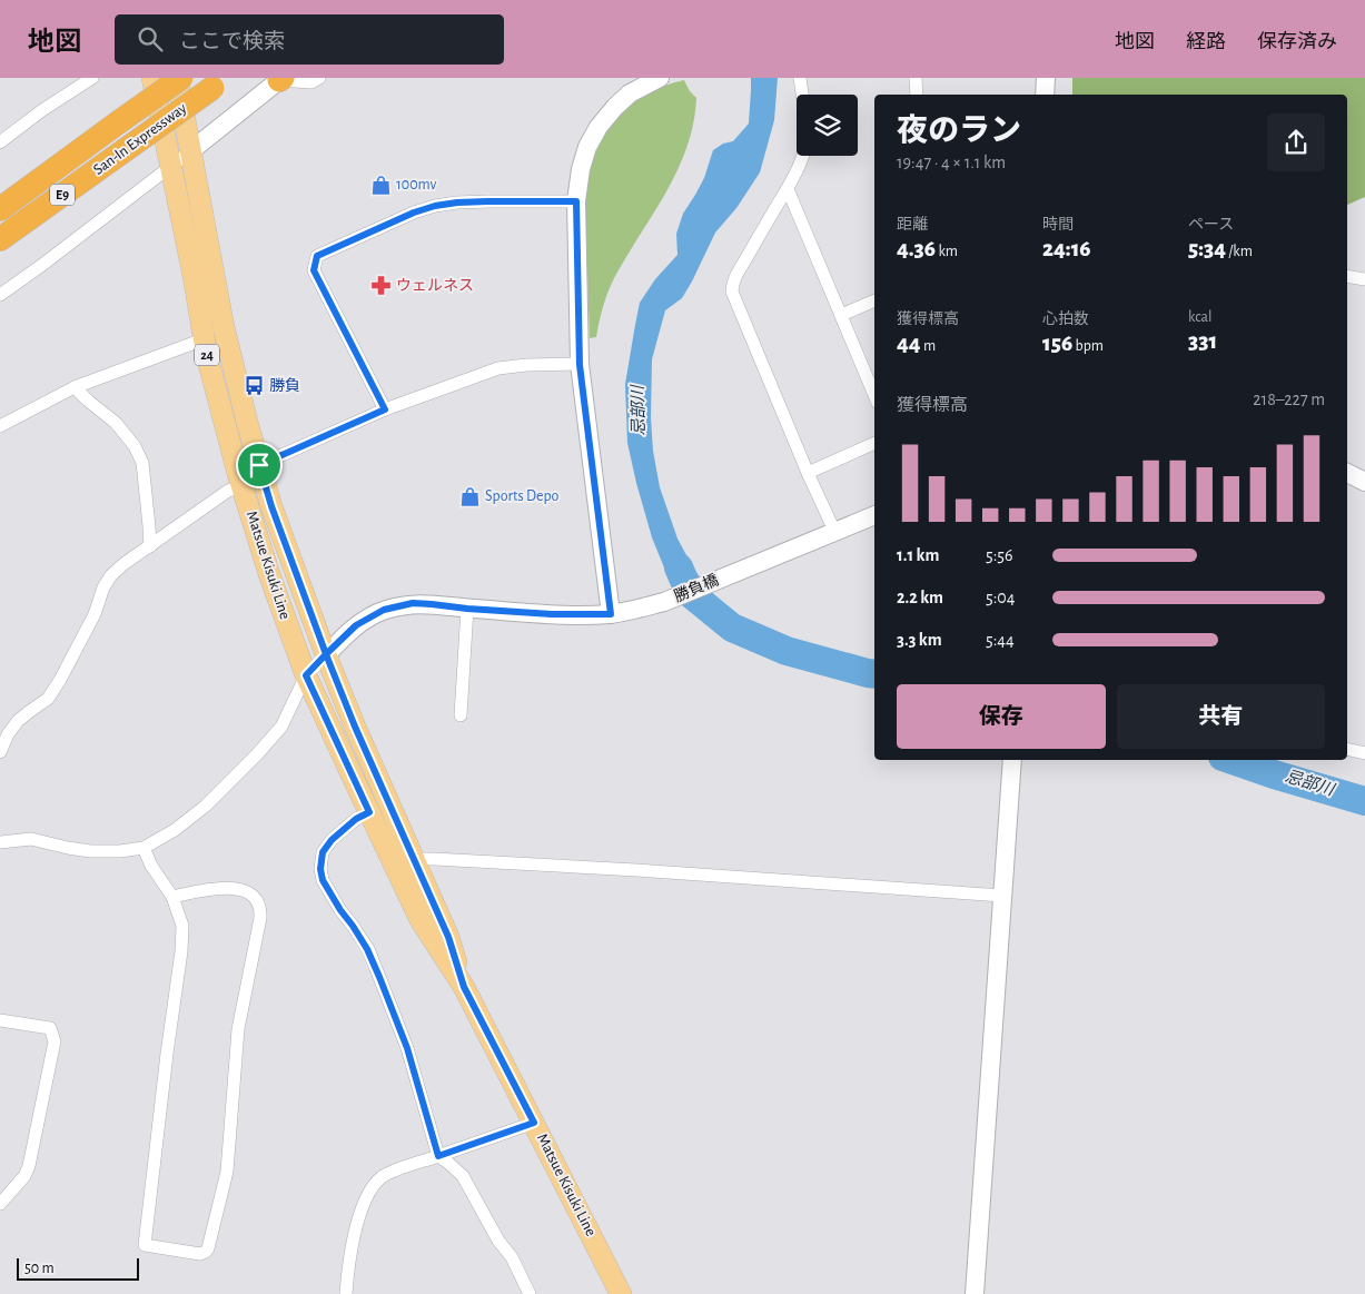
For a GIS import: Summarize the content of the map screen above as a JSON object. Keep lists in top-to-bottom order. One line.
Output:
{"streets":{"highway":["San-In Expressway","E9"],"main road":["24","Matsue Kisuki Line"],"street":["勝負橋"]},"crossings":[["Matsue Kisuki Line","勝負橋"]],"water":["忌部川"],"places":{"shop":["100mv","Sports Depo"],"pharmacy":["ウェルネス"],"bus stop":["勝負"]},"scale_bar":"50 m","page":{"header":"地図","search":"ここで検索","nav":["地図","経路","保存済み"],"heading":["夜のラン","19:47 · 4 × 1.1 km"],"stats":[["距離","4.36 km"],["時間","24:16"],["ペース","5:34 /km"],["獲得標高","44 m"],["心拍数","156 bpm"],["kcal","331"]],"chart":["獲得標高","218–227 m"],"list":[{"name":"1.1 km","note":"5:56"},{"name":"2.2 km","note":"5:04"},{"name":"3.3 km","note":"5:44"}],"buttons":["保存","共有"],"scale":"50 m"}}
